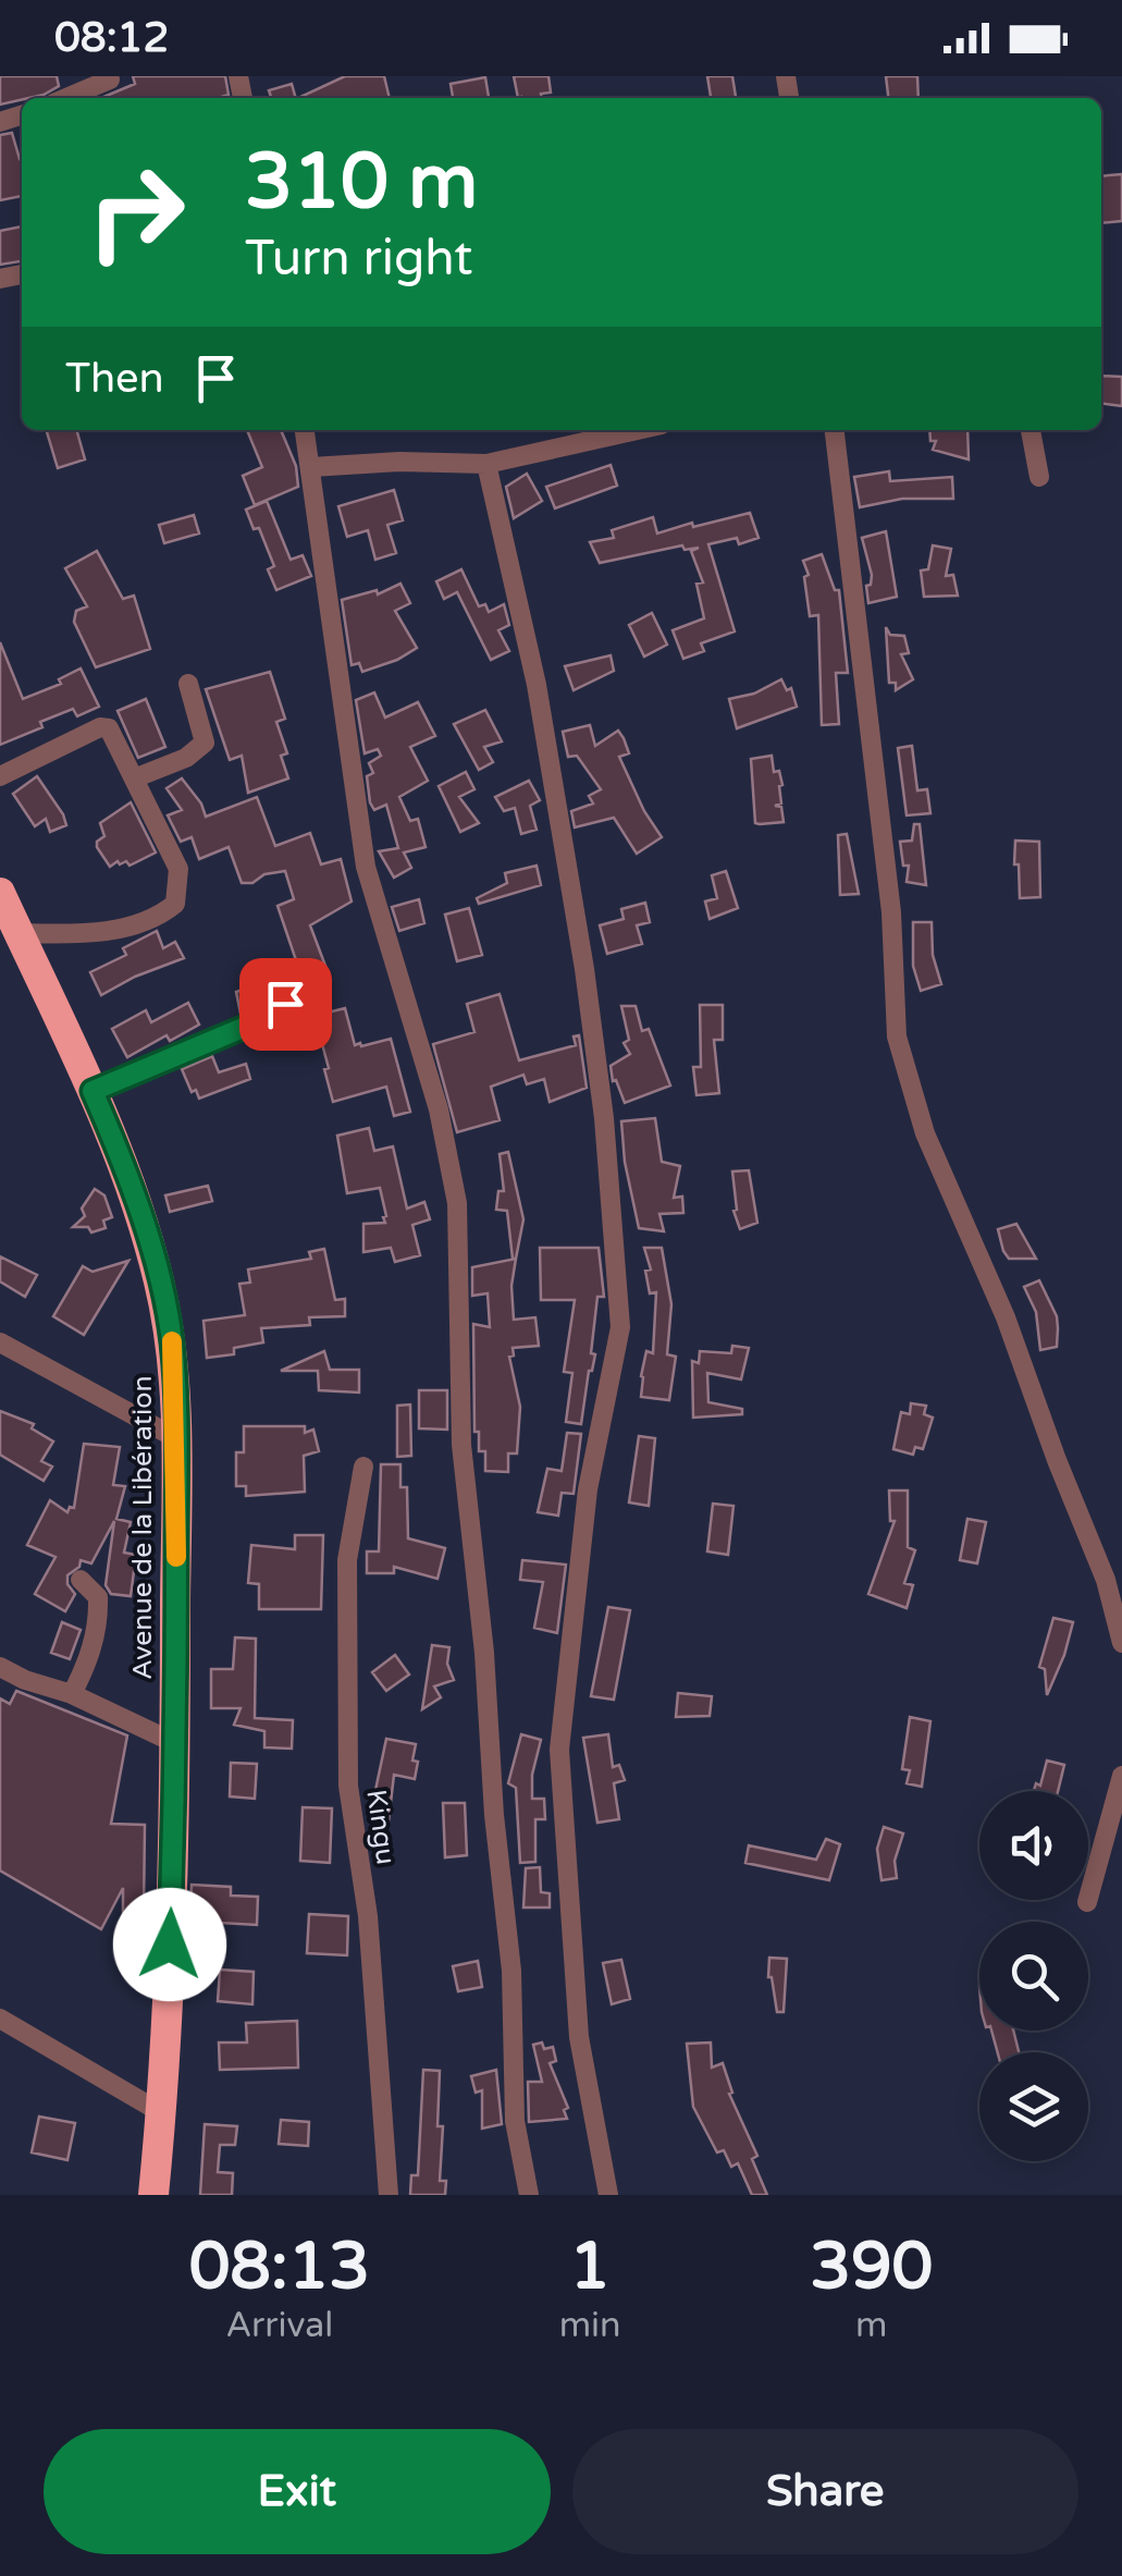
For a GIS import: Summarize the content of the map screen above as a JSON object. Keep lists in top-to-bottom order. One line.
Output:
{"streets":{"highway":["Avenue de la Libération"],"street":["Kingu"]},"page":{"status":"08:12","turn":["310 m","Turn right"],"then":"Then","eta":["08:13","Arrival","1","min","390","m"],"buttons":["Exit","Share"]}}
